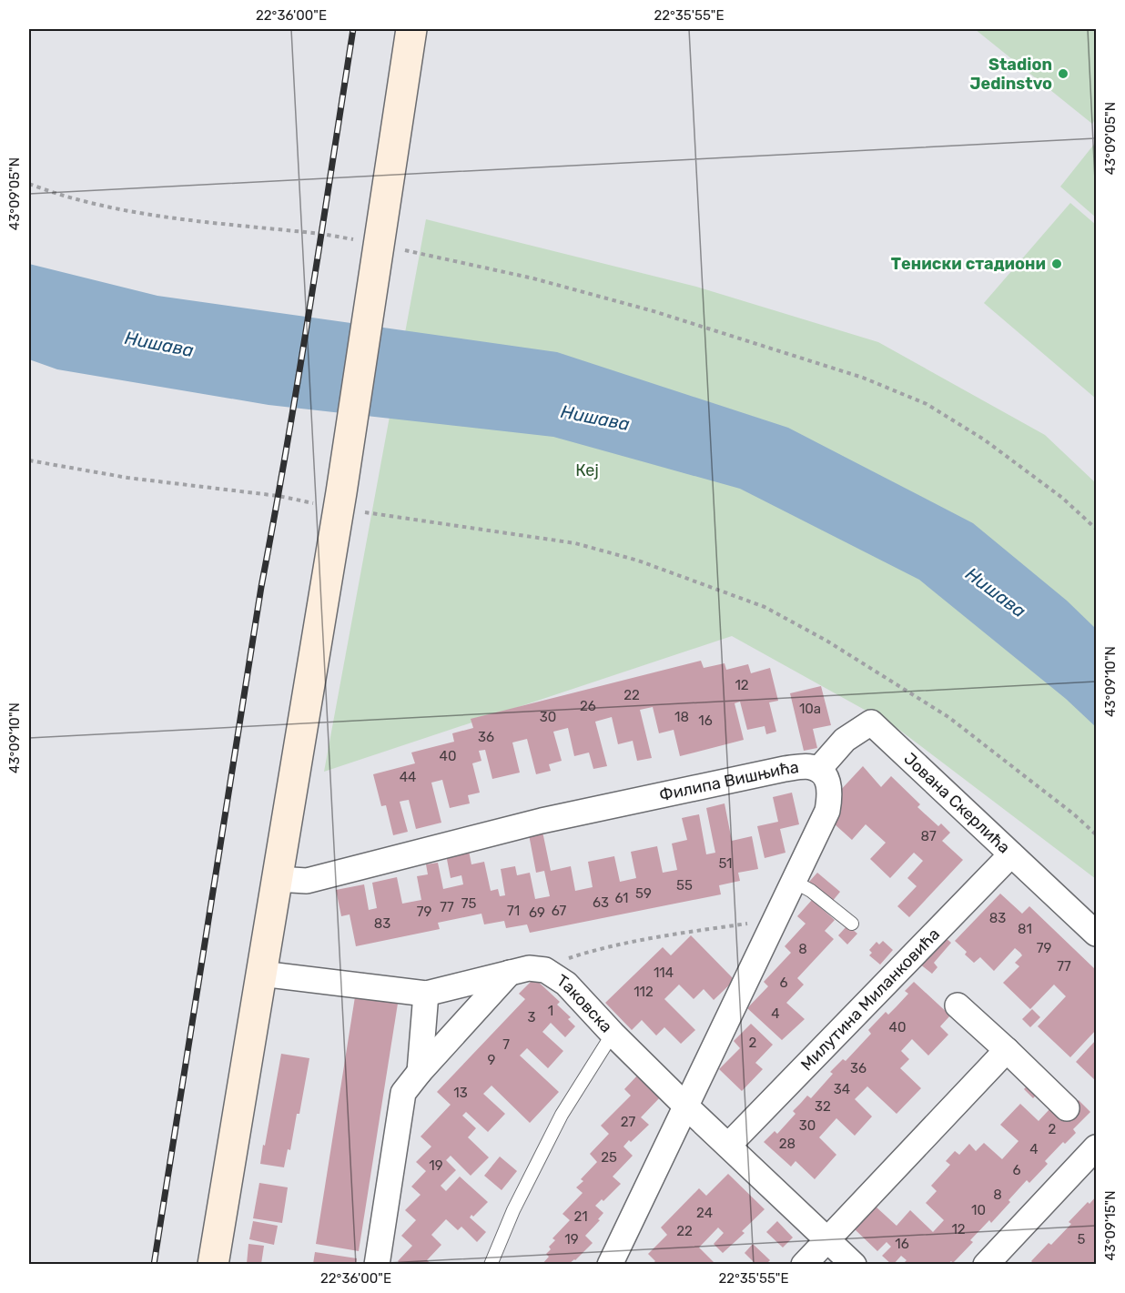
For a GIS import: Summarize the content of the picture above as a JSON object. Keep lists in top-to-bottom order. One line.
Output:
{"streets":{"street":["Филипа Вишњића","Јована Скерлића","Милутина Миланковића","Таковска"]},"crossings":[["Филипа Вишњића","Јована Скерлића"],["Филипа Вишњића","Таковска"],["Јована Скерлића","Милутина Миланковића"],["Милутина Миланковића","Таковска"]],"water":["Нишава"],"parks":["Кеј"],"places":["Stadion Jedinstvo","Тениски стадиони"],"house_numbers":["12","22","26","10a","30","18","16","36","40","44","87","51","55","59","61","63","75","77","71","67","79","69","83","83","81","79","8","77","114","6","112","1","4","3","40","2","7","9","36","34","13","32","27","30","2","28","4","25","19","6","8","10","24","21","12","22","19","5","16"],"coordinates":["22°36'00\"E","22°35'55\"E","43°09'05\"N","43°09'10\"N","43°09'15\"N"]}
